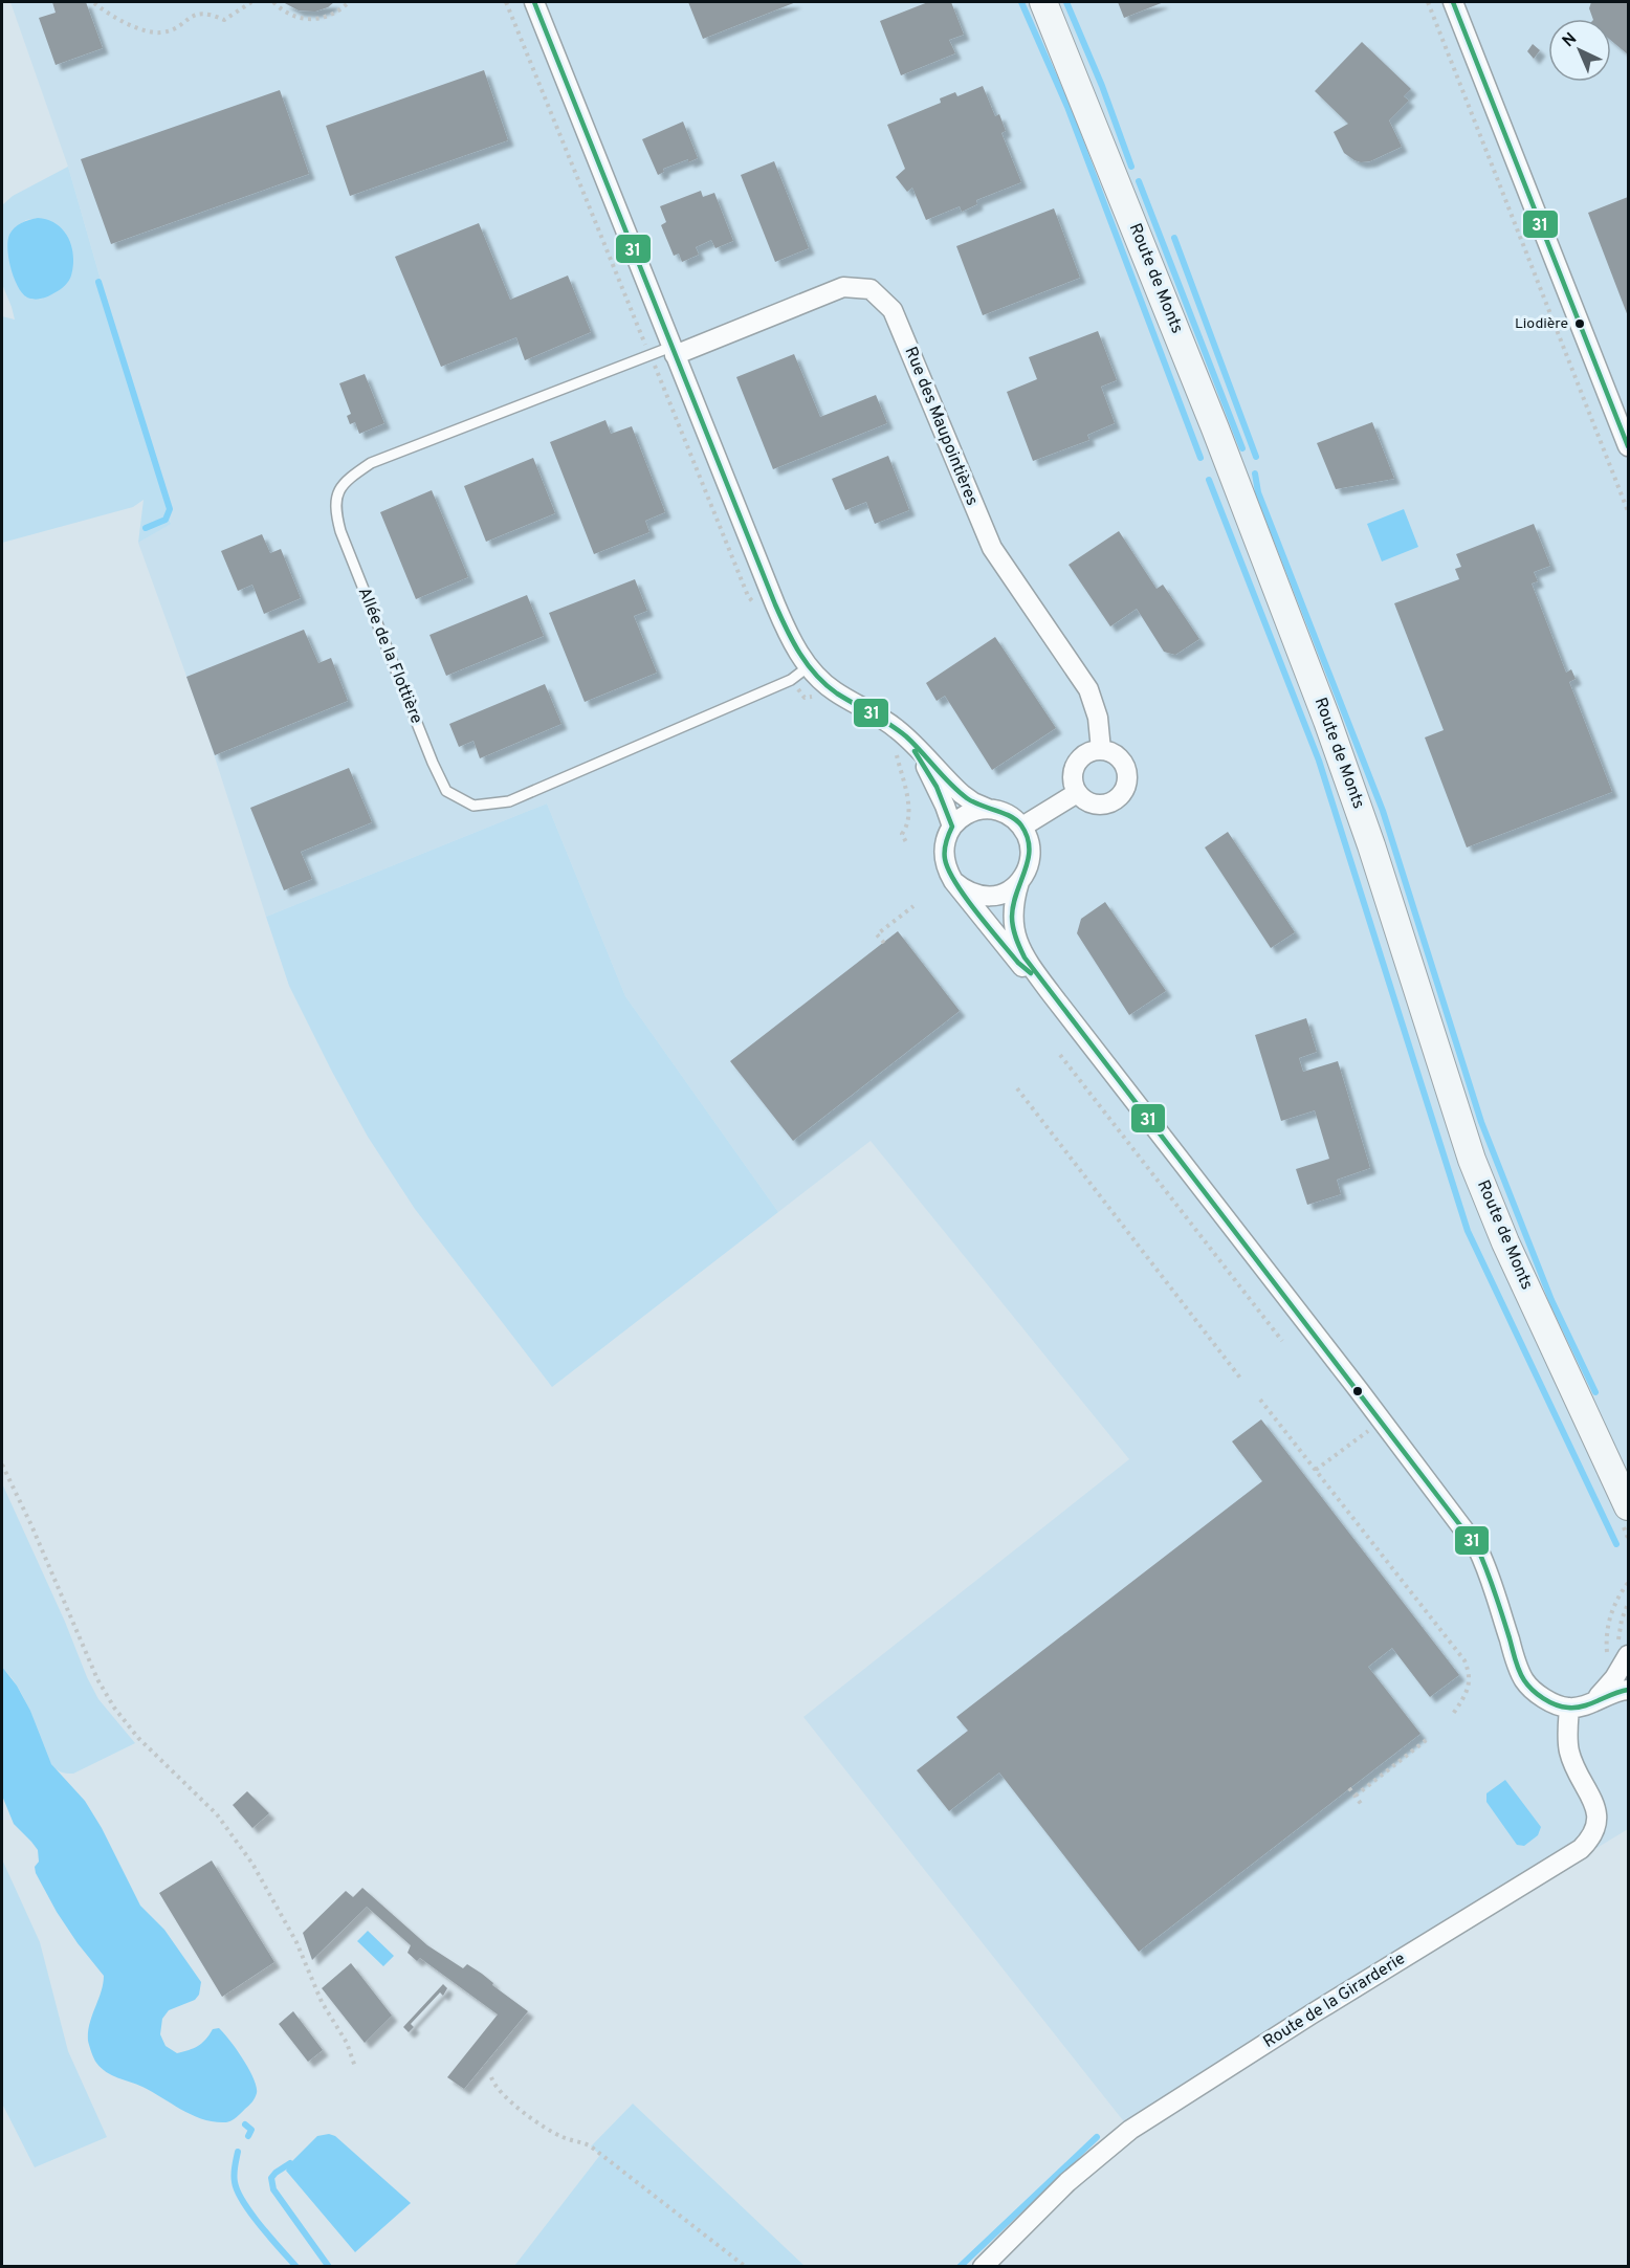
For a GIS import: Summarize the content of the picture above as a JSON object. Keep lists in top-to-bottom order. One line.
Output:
{"streets":{"main road":["Route de Monts"],"street":["Rue des Maupointières","Route de la Girarderie"],"lane":["Allée de la Flottière"]},"crossings":[["Rue des Maupointières","Allée de la Flottière"]],"places":["Liodière"],"lines":["transit line 31"],"north":"top left"}
